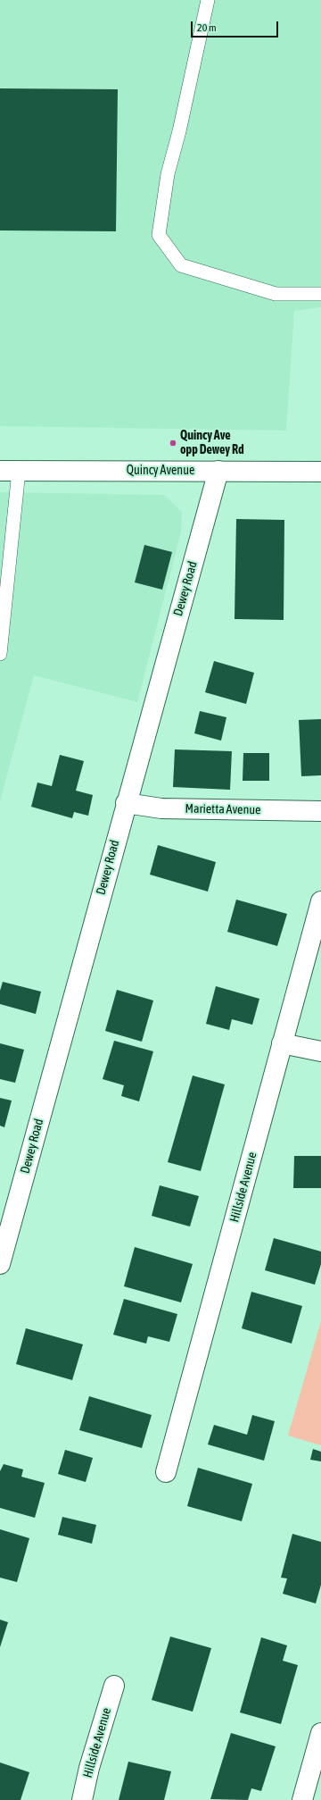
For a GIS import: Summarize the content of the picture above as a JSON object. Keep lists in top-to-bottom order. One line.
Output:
{"streets":{"street":["Quincy Avenue","Dewey Road","Marietta Avenue","Hillside Avenue"]},"crossings":[["Quincy Avenue","Dewey Road"],["Dewey Road","Marietta Avenue"]],"places":["Quincy Ave opp Dewey Rd"],"scale_bar":"20 m"}
